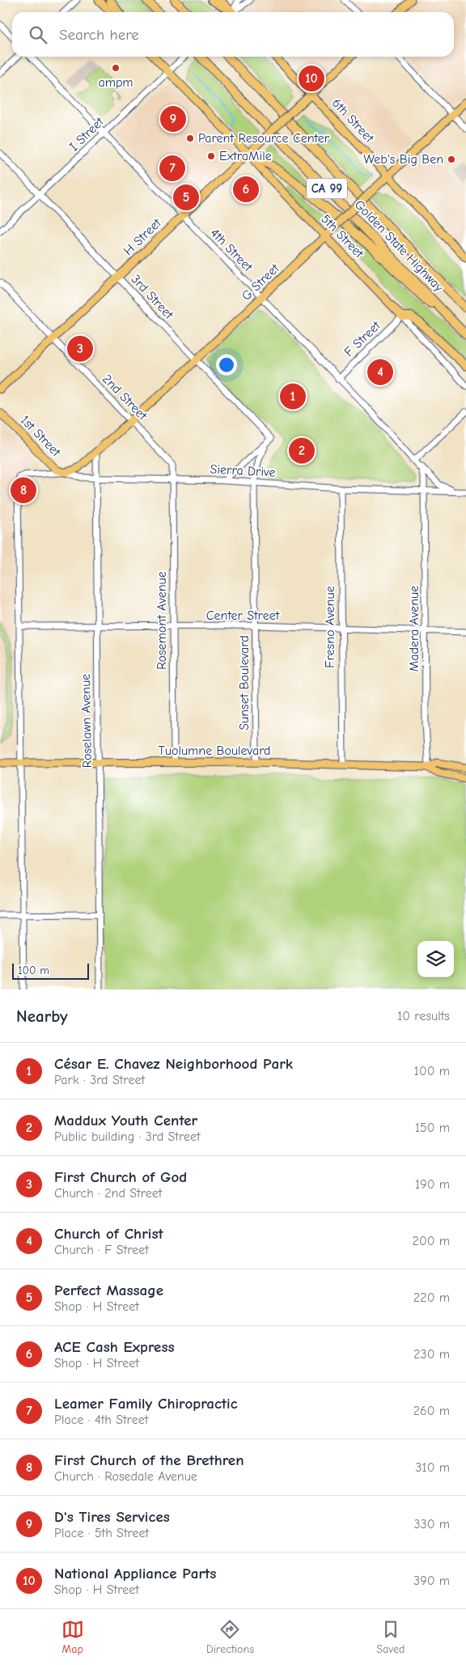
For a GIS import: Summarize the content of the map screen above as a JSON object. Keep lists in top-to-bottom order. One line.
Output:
{"streets":{"highway":["CA 99","Golden State Highway"],"main road":["6th Street","5th Street","H Street","G Street","1st Street","Tuolumne Boulevard"],"street":["I Street","4th Street","3rd Street","F Street","2nd Street","Sierra Drive","Center Street","Rosemont Avenue","Fresno Avenue","Madera Avenue","Sunset Boulevard","Roselawn Avenue"]},"crossings":[["6th Street","H Street"],["6th Street","G Street"],["I Street","5th Street"],["I Street","4th Street"],["I Street","3rd Street"],["5th Street","H Street"],["5th Street","G Street"],["5th Street","F Street"],["H Street","4th Street"],["H Street","3rd Street"],["H Street","2nd Street"],["4th Street","G Street"],["4th Street","F Street"],["4th Street","Sierra Drive"],["4th Street","Madera Avenue"],["G Street","3rd Street"],["G Street","2nd Street"],["G Street","1st Street"],["G Street","Sierra Drive"],["G Street","Roselawn Avenue"],["2nd Street","Sierra Drive"],["2nd Street","Rosemont Avenue"],["1st Street","Sierra Drive"],["Sierra Drive","Center Street"],["Sierra Drive","Rosemont Avenue"],["Sierra Drive","Fresno Avenue"],["Sierra Drive","Madera Avenue"],["Sierra Drive","Sunset Boulevard"],["Sierra Drive","Roselawn Avenue"],["Center Street","Rosemont Avenue"],["Center Street","Fresno Avenue"],["Center Street","Madera Avenue"],["Center Street","Sunset Boulevard"],["Center Street","Roselawn Avenue"],["Rosemont Avenue","Tuolumne Boulevard"],["Fresno Avenue","Tuolumne Boulevard"],["Madera Avenue","Tuolumne Boulevard"],["Sunset Boulevard","Tuolumne Boulevard"],["Roselawn Avenue","Tuolumne Boulevard"]],"places":["ampm","Parent Resource Center","ExtraMile","Web's Big Ben"],"scale_bar":"100 m","page":{"search":"Search here","pins":["10","9","7","6","5","3","4","1","2","8"],"scale":"100 m","heading":["Nearby","10 results"],"list":[{"mark":"1","name":"César E. Chavez Neighborhood Park","note":"Park · 3rd Street","value":"100 m"},{"mark":"2","name":"Maddux Youth Center","note":"Public building · 3rd Street","value":"150 m"},{"mark":"3","name":"First Church of God","note":"Church · 2nd Street","value":"190 m"},{"mark":"4","name":"Church of Christ","note":"Church · F Street","value":"200 m"},{"mark":"5","name":"Perfect Massage","note":"Shop · H Street","value":"220 m"},{"mark":"6","name":"ACE Cash Express","note":"Shop · H Street","value":"230 m"},{"mark":"7","name":"Leamer Family Chiropractic","note":"Place · 4th Street","value":"260 m"},{"mark":"8","name":"First Church of the Brethren","note":"Church · Rosedale Avenue","value":"310 m"},{"mark":"9","name":"D's Tires Services","note":"Place · 5th Street","value":"330 m"},{"mark":"10","name":"National Appliance Parts","note":"Shop · H Street","value":"390 m"}],"nav":["Map","Directions","Saved"]}}
